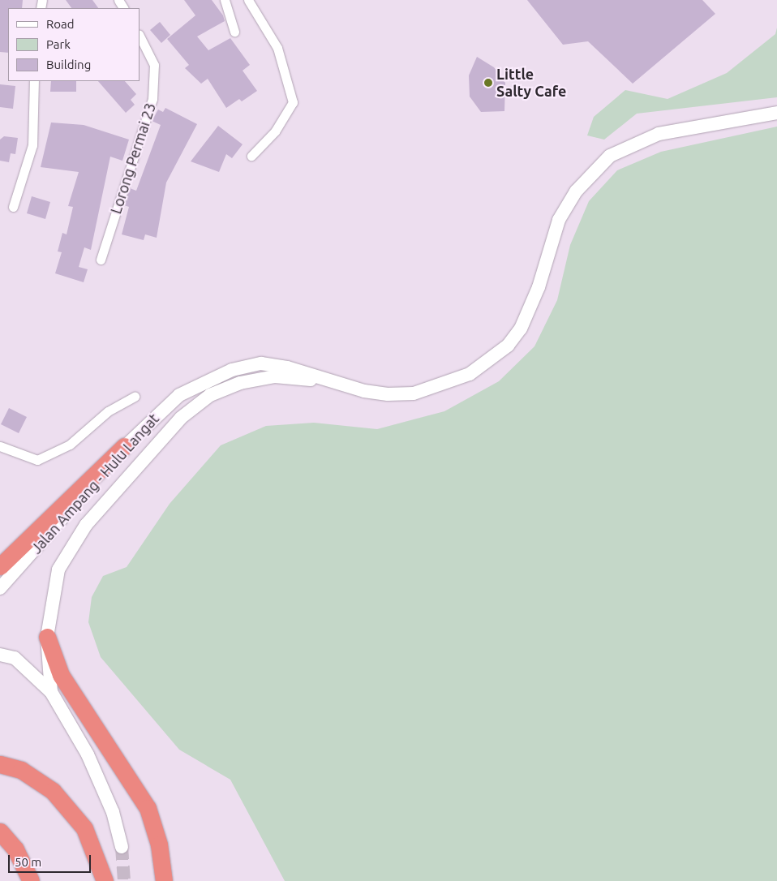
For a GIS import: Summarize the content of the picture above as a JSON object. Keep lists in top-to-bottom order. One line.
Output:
{"streets":{"street":["Lorong Permai 23","Jalan Ampang - Hulu Langat"]},"places":["Little Salty Cafe"],"legend":["Road","Park","Building"],"scale_bar":"50 m"}
